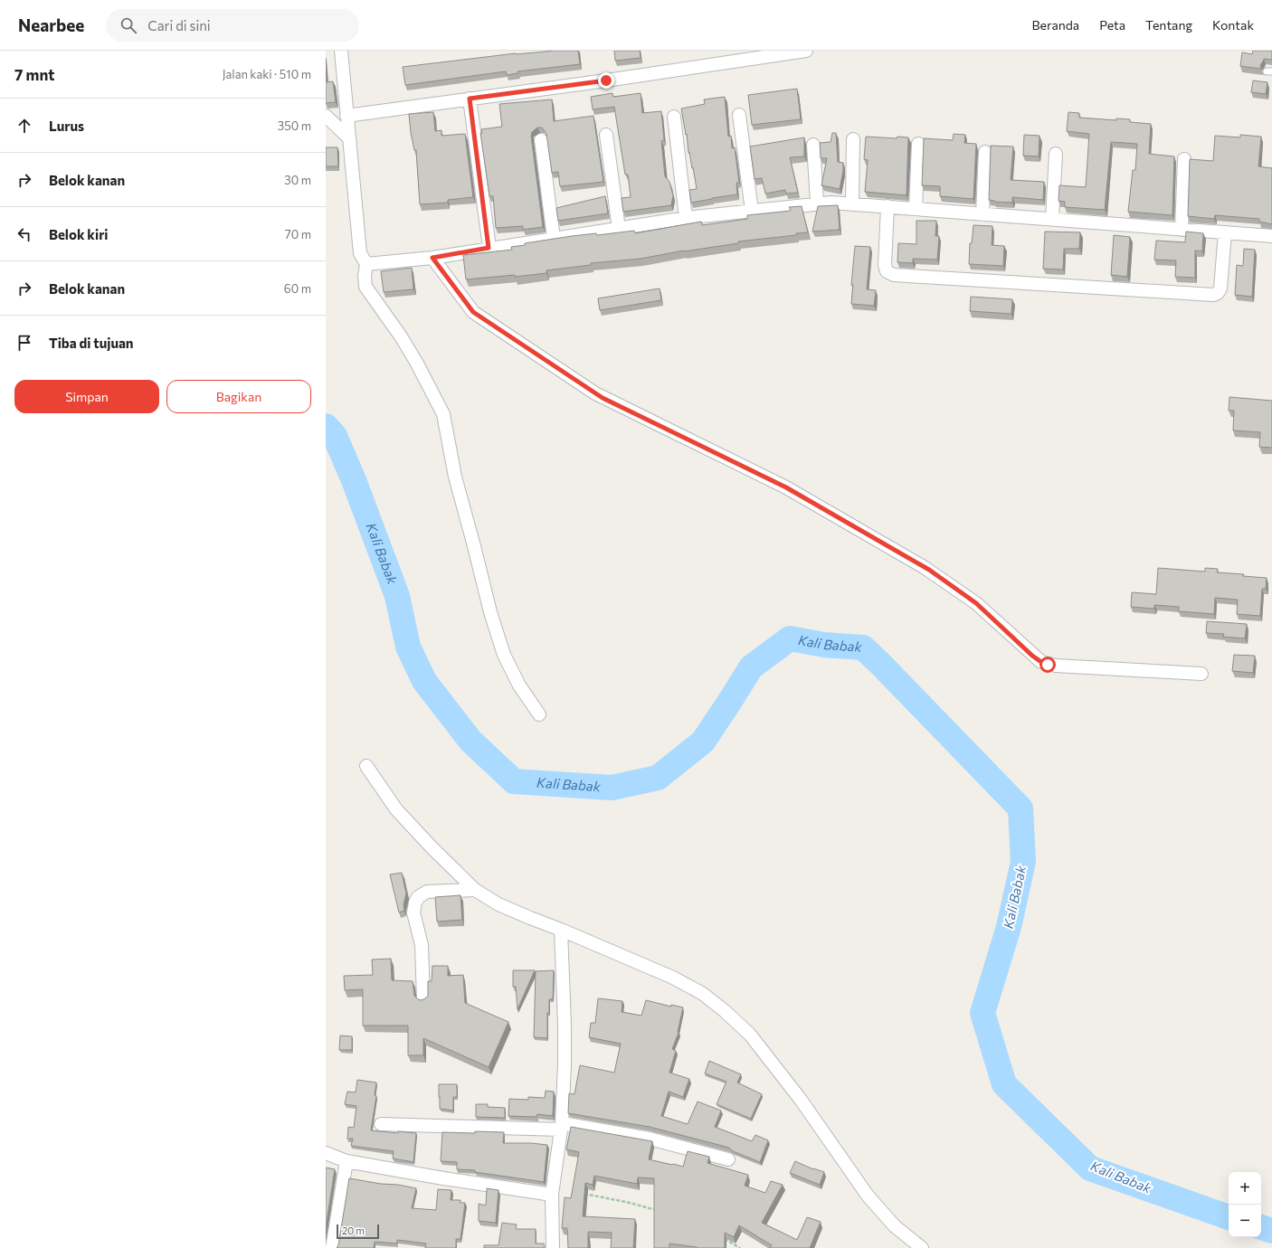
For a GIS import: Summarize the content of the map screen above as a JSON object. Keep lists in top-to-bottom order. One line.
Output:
{"water":["Kali Babak"],"scale_bar":"20 m","page":{"header":"Nearbee","search":"Cari di sini","nav":["Beranda","Peta","Tentang","Kontak"],"heading":["7 mnt","Jalan kaki · 510 m"],"list":[["Lurus","350 m"],["Belok kanan","30 m"],["Belok kiri","70 m"],["Belok kanan","60 m"],"Tiba di tujuan"],"buttons":["Simpan","Bagikan"],"map_buttons":["+","−"],"scale":"20 m"}}
